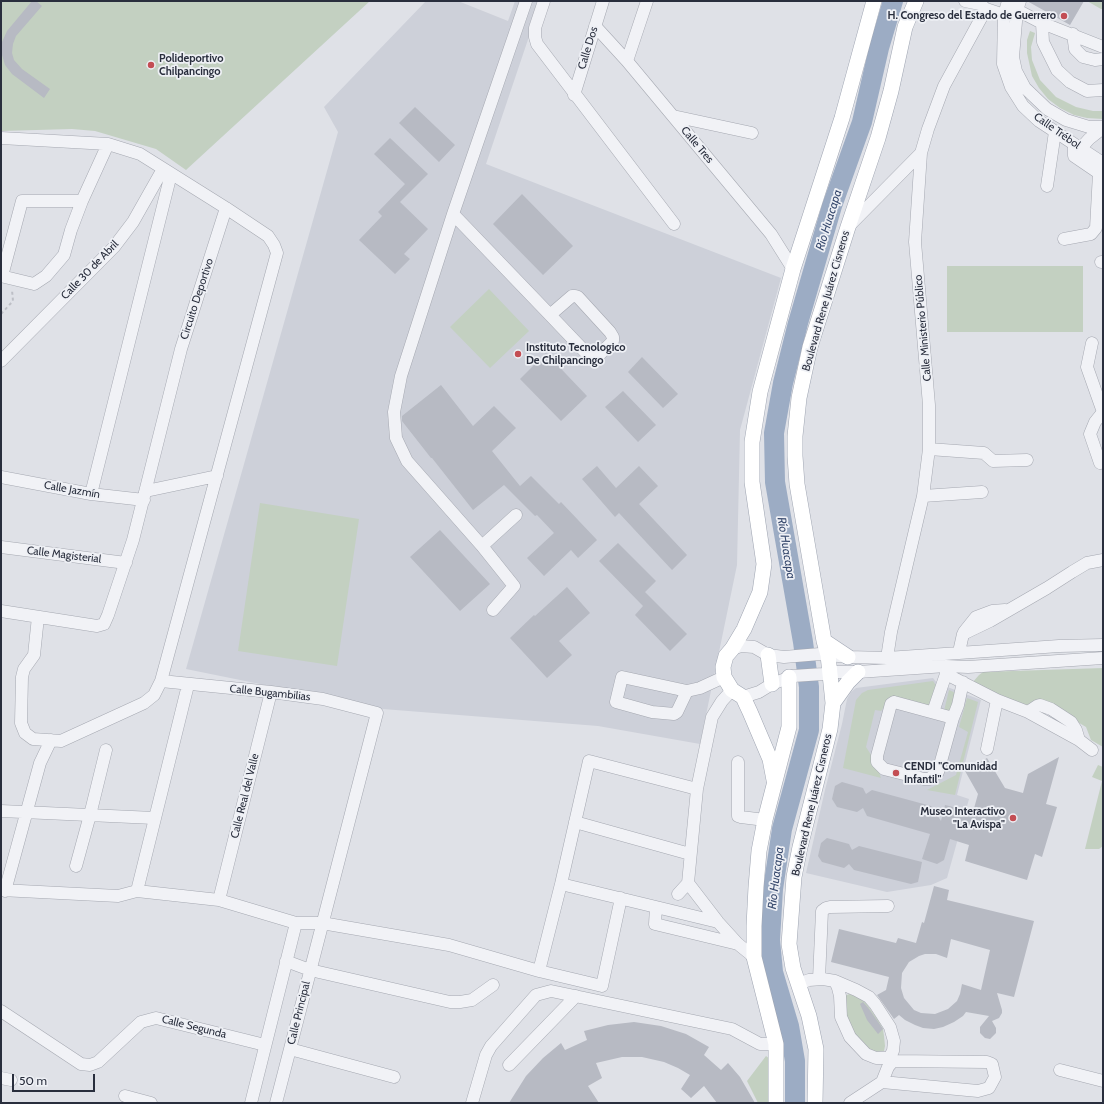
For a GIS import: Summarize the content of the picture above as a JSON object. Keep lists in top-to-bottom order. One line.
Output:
{"streets":{"main road":["Boulevard Rene Juárez Cisneros"],"street":["Calle Dos","Calle Trébol","Calle Tres","Calle 30 de Abril","Circuito Deportivo","Calle Ministerio Público","Calle Jazmín","Calle Magisterial","Calle Bugambilias","Calle Real del Valle","Calle Principal","Calle Segunda"]},"crossings":[["Calle Dos","Calle Tres"],["Circuito Deportivo","Calle Jazmín"],["Circuito Deportivo","Calle Magisterial"],["Calle Bugambilias","Calle Real del Valle"],["Calle Bugambilias","Calle Principal"]],"water":["Río Huacapa"],"places":["H. Congreso del Estado de Guerrero","Polideportivo Chilpancingo","Instituto Tecnologico De Chilpancingo","CENDI \"Comunidad Infantil\"","Museo Interactivo \"La Avispa\""],"scale_bar":"50 m"}
